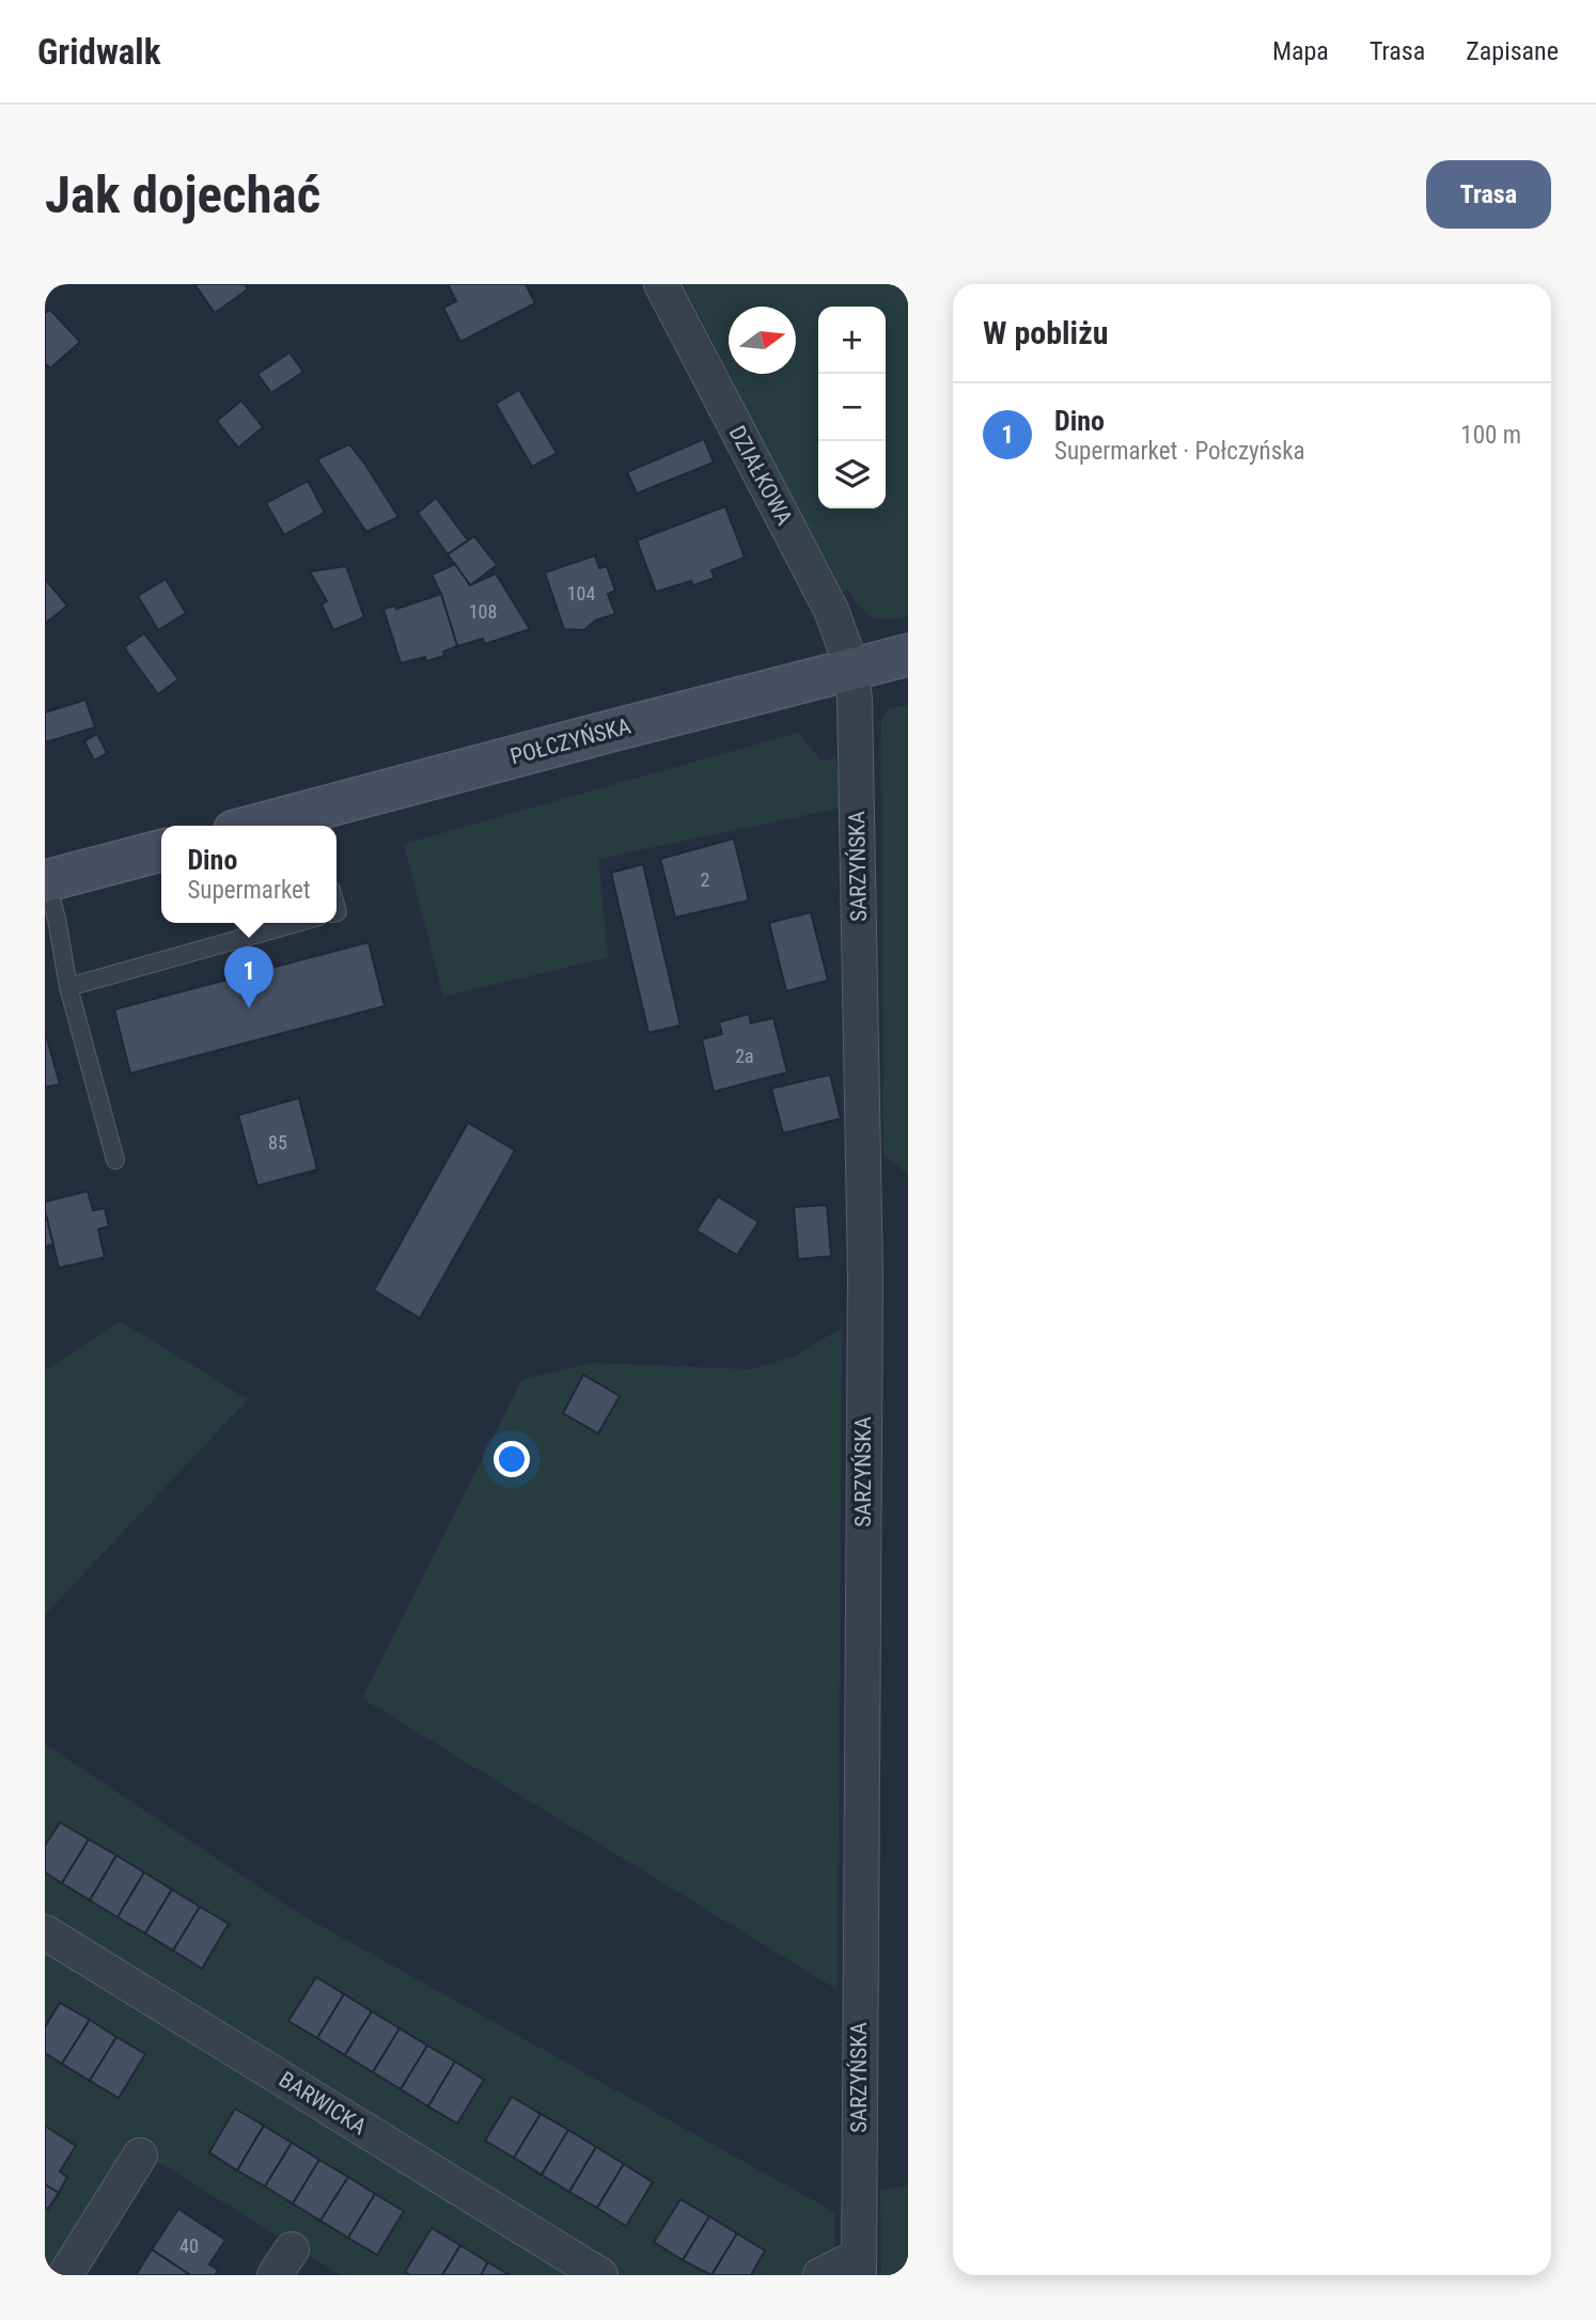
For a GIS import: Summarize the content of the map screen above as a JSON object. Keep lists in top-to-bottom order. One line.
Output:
{"streets":{"main road":["POŁCZYŃSKA"],"street":["DZIAŁKOWA","SARZYŃSKA","BARWICKA"]},"crossings":[["DZIAŁKOWA","POŁCZYŃSKA"],["DZIAŁKOWA","SARZYŃSKA"],["POŁCZYŃSKA","SARZYŃSKA"]],"house_numbers":["104","108","2","2a","85","40"],"north":"right","page":{"header":"Gridwalk","nav":["Mapa","Trasa","Zapisane"],"buttons":"Trasa","title":"Jak dojechać","heading":"W pobliżu","map_buttons":["+","−"],"list":[{"mark":"1","name":"Dino","note":"Supermarket · Połczyńska","value":"100 m"}],"popup":["Dino","Supermarket"],"pins":"1"}}
